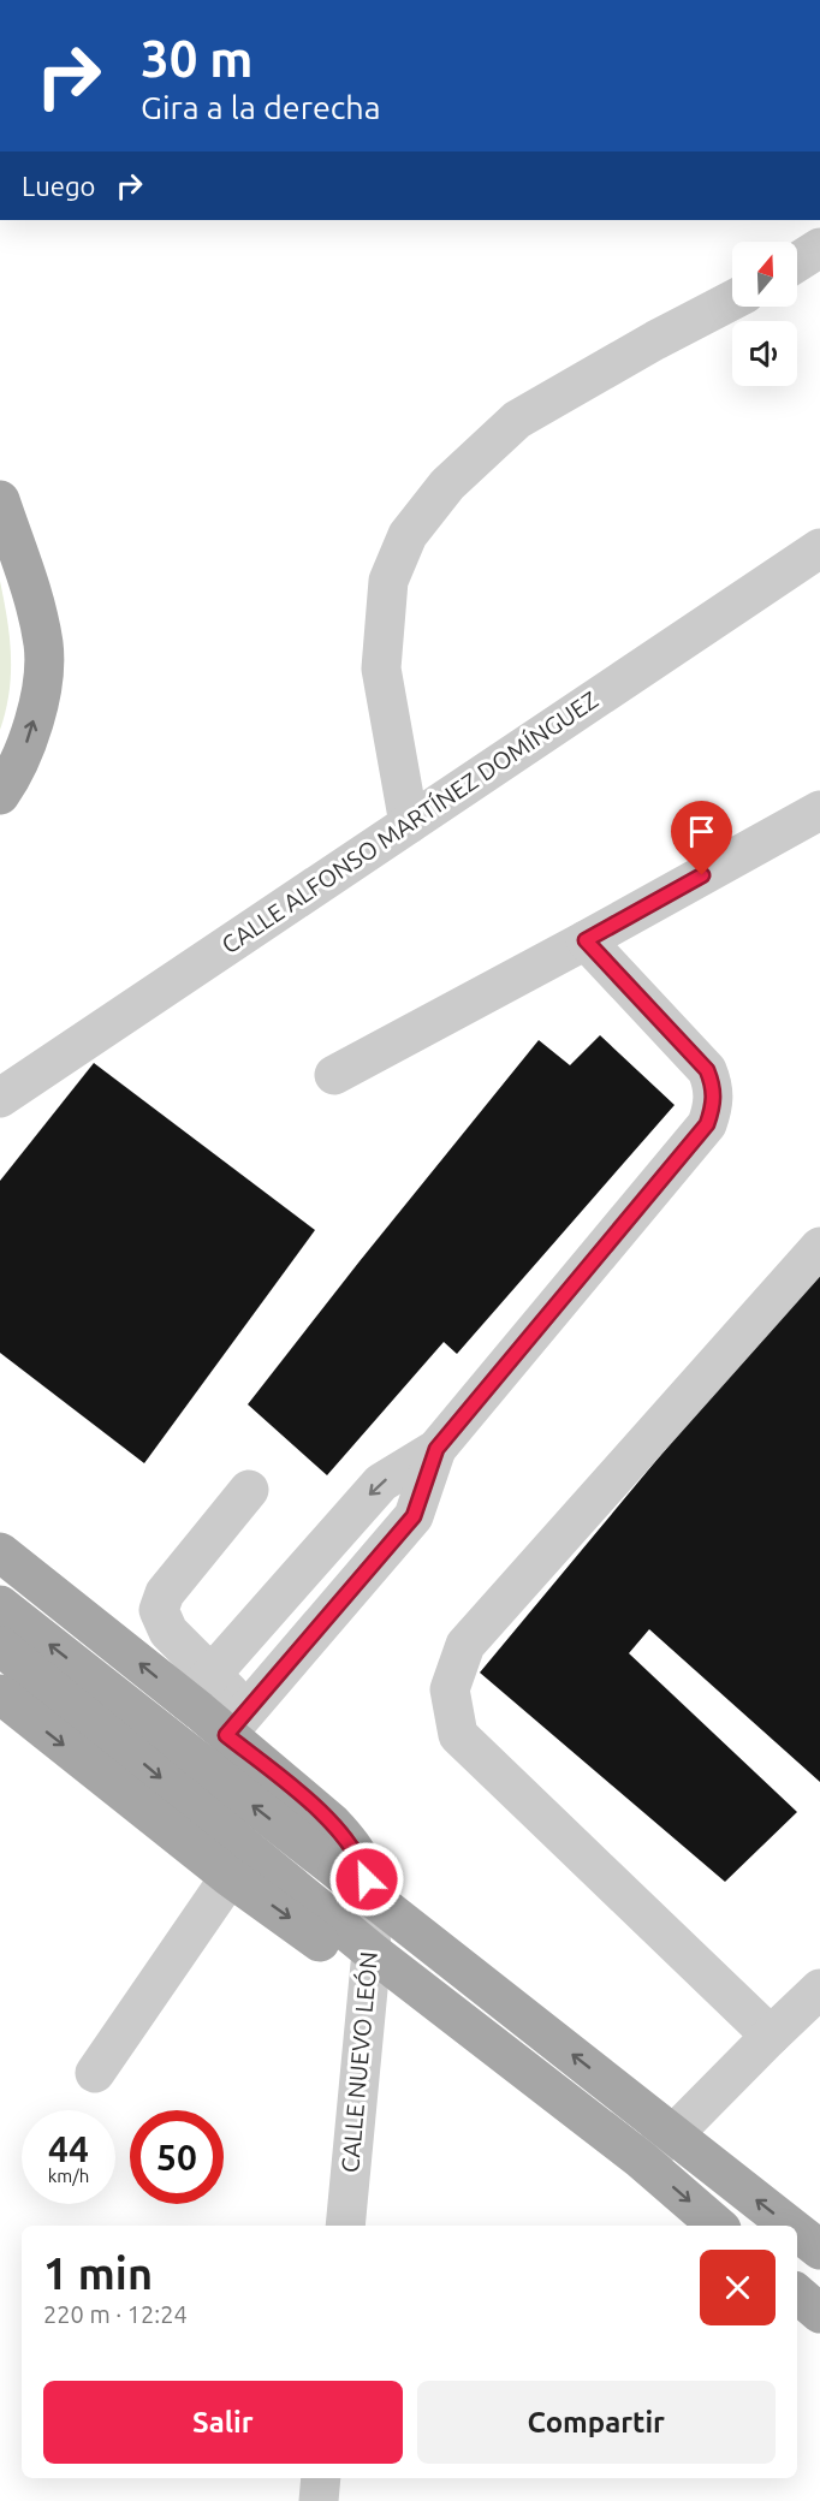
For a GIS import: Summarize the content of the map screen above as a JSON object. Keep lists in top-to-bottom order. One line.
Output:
{"streets":{"street":["CALLE ALFONSO MARTÍNEZ DOMÍNGUEZ","CALLE NUEVO LEÓN"]},"north":"top","page":{"turn":["30 m","Gira a la derecha"],"then":"Luego","speed":"44 km/h","limit":"50","heading":["1 min","220 m · 12:24"],"buttons":["Salir","Compartir"]}}
